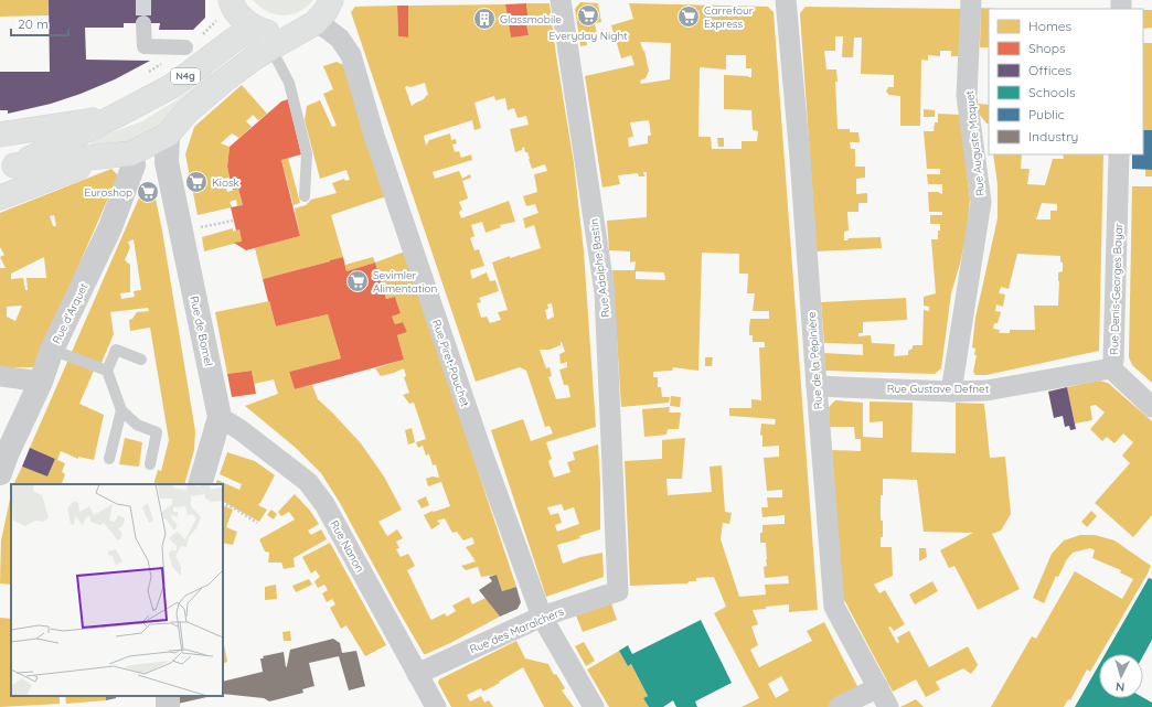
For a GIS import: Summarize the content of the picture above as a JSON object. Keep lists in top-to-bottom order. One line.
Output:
{"streets":{"main road":["N4g"],"street":["Rue Auguste Maquet","Rue Adolphe Bastin","Rue Denis-Georges Bayar","Rue d'Arquet","Rue de Bomel","Rue de la Pépinière","Rue Piret-Pauchet","Rue Gustave Defnet","Rue Nanon","Rue des Maraîchers"]},"crossings":[["Rue Auguste Maquet","Rue Gustave Defnet"],["Rue Adolphe Bastin","Rue des Maraîchers"],["Rue Denis-Georges Bayar","Rue Gustave Defnet"],["Rue de Bomel","Rue Nanon"],["Rue de la Pépinière","Rue Gustave Defnet"],["Rue Piret-Pauchet","Rue des Maraîchers"],["Rue Nanon","Rue des Maraîchers"]],"places":{"supermarket":["Everyday Night","Carrefour Express","Kiosk","Euroshop","Sevimler Alimentation"],"building":["Glassmobile"]},"legend":["Homes","Shops","Offices","Schools","Public","Industry"],"scale_bar":"20 m","north":"bottom"}
